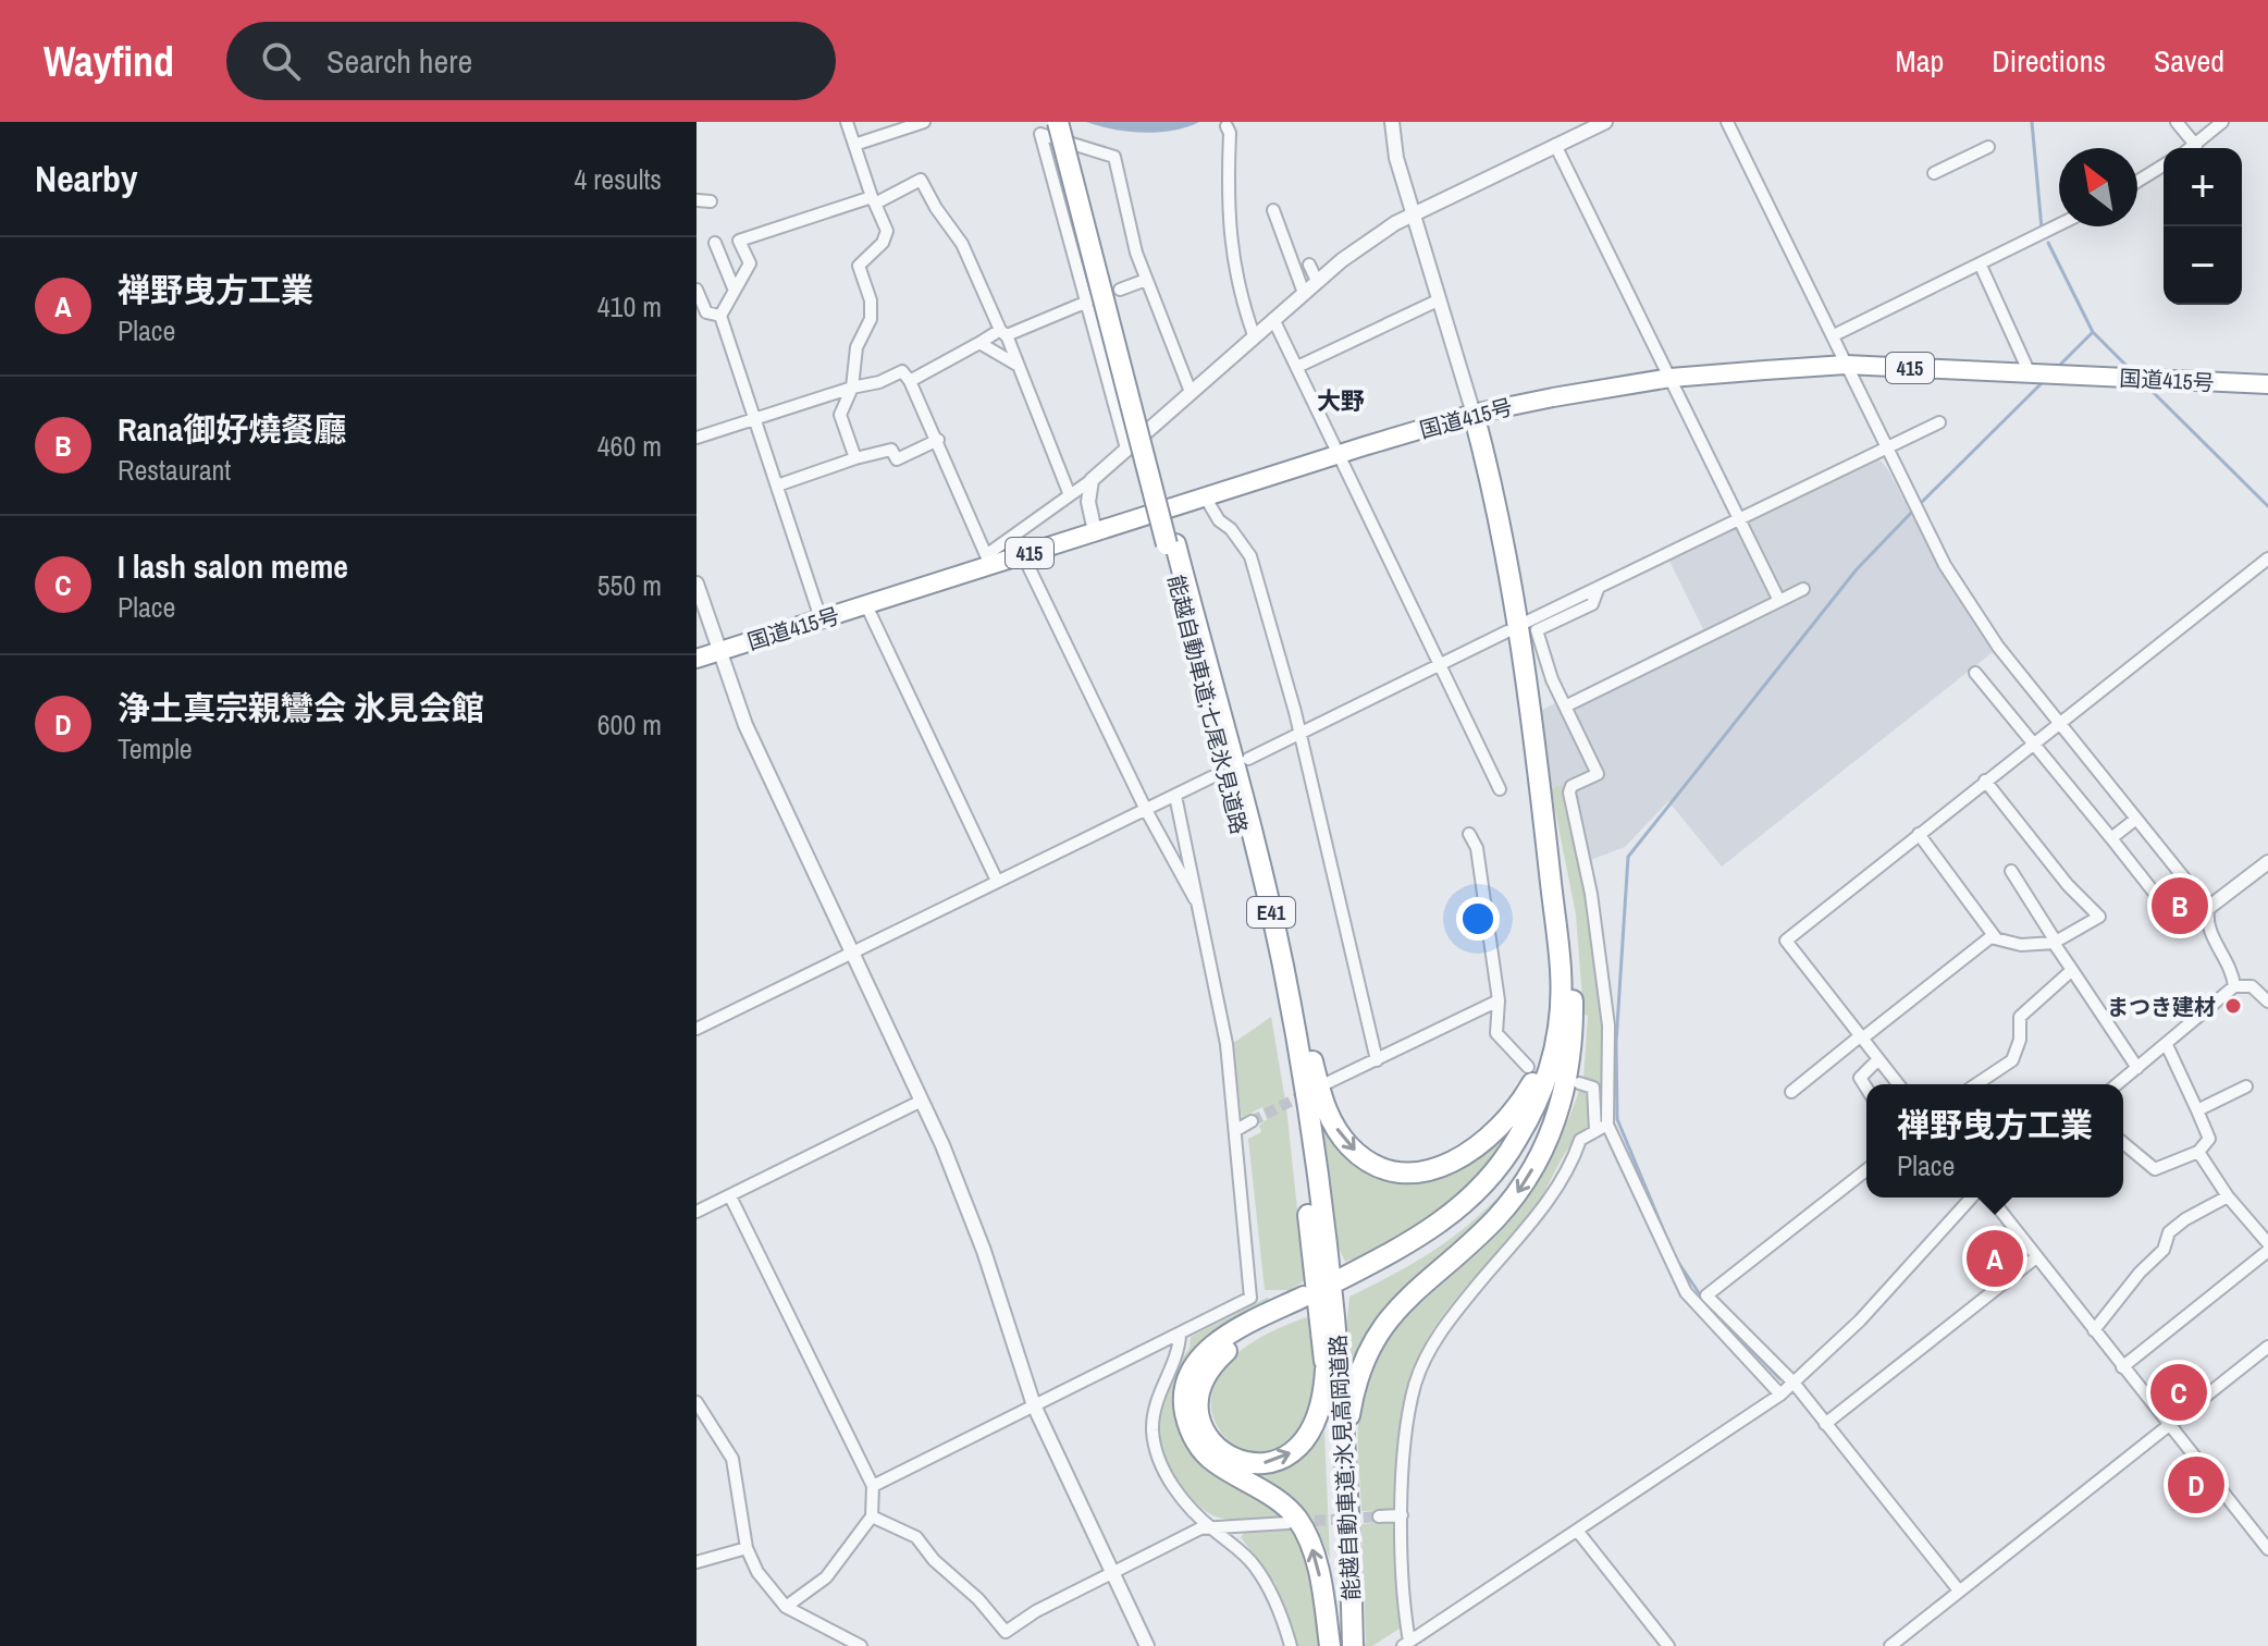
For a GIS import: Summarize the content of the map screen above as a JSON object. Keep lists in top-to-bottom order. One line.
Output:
{"streets":{"highway":["415","国道415号","能越自動車道;七尾氷見道路","E41","能越自動車道;氷見高岡道路"]},"crossings":[["能越自動車道;七尾氷見道路","能越自動車道;氷見高岡道路"]],"districts":["大野"],"places":["まつき建材"],"north":"top left","page":{"header":"Wayfind","search":"Search here","nav":["Map","Directions","Saved"],"heading":["Nearby","4 results"],"map_buttons":["+","−"],"list":[{"mark":"A","name":"禅野曳方工業","note":"Place","value":"410 m"},{"mark":"B","name":"Rana御好燒餐廳","note":"Restaurant","value":"460 m"},{"mark":"C","name":"I lash salon meme","note":"Place","value":"550 m"},{"mark":"D","name":"浄土真宗親鸞会 氷見会館","note":"Temple","value":"600 m"}],"pins":["B","A","C","D"],"popup":["禅野曳方工業","Place"]}}
